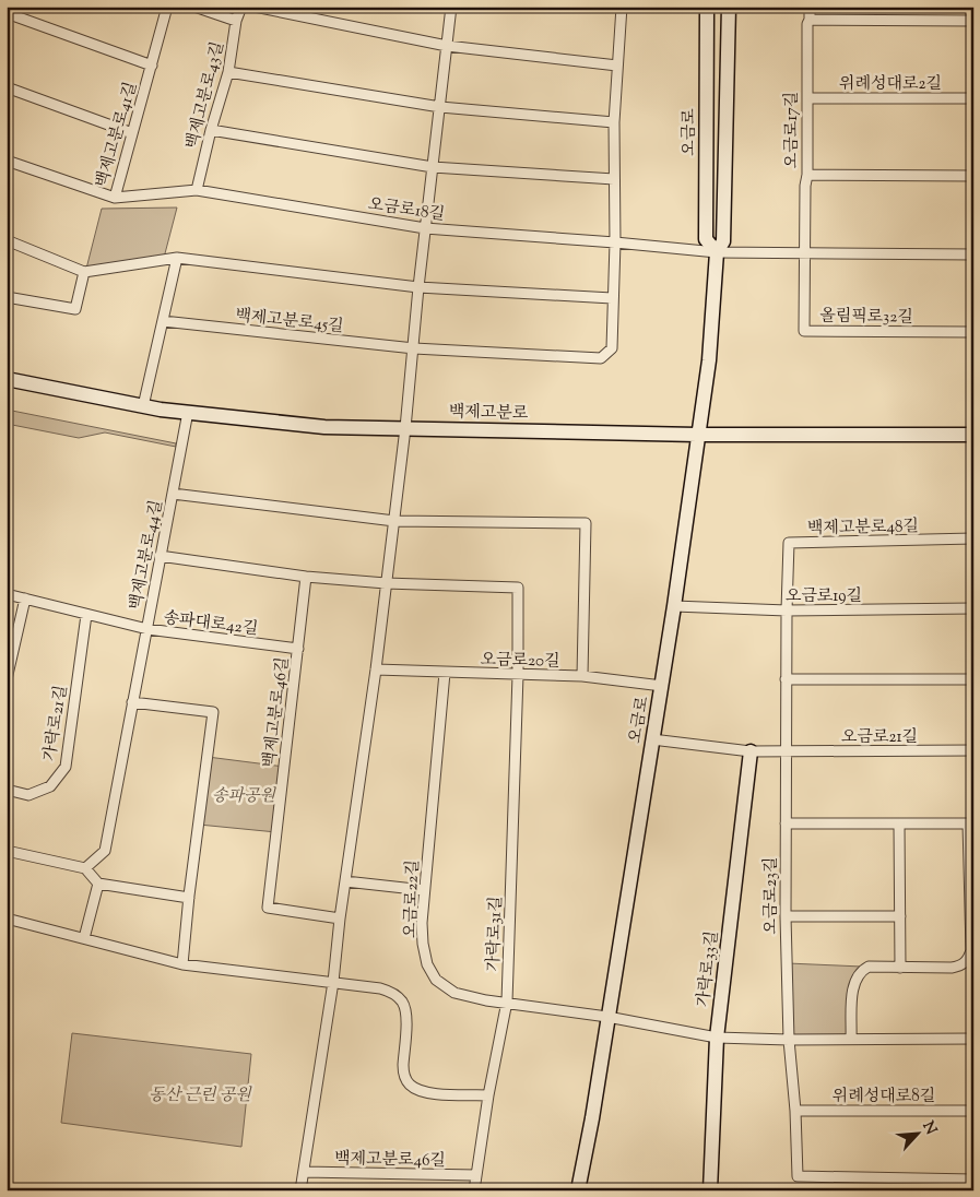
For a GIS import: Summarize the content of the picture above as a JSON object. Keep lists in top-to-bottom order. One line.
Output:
{"streets":{"main road":["오금로","백제고분로","가락로33길"],"street":["위례성대로2길","백제고분로43길","오금로17길","백제고분로41길","오금로18길","올림픽로32길","백제고분로45길","백제고분로48길","백제고분로44길","오금로19길","송파대로42길","오금로20길","백제고분로46길","가락로21길","오금로21길","오금로23길","오금로22길","가락로31길","위례성대로8길"]},"crossings":[["위례성대로2길","오금로17길"],["백제고분로43길","오금로18길"],["오금로17길","올림픽로32길"],["오금로","오금로18길"],["오금로","백제고분로"],["오금로","오금로19길"],["오금로","오금로20길"],["오금로","오금로21길"],["오금로","오금로22길"],["백제고분로41길","오금로18길"],["백제고분로","백제고분로44길"],["백제고분로48길","오금로19길"],["백제고분로44길","송파대로42길"],["송파대로42길","백제고분로46길"],["송파대로42길","가락로21길"],["오금로20길","오금로22길"],["오금로20길","가락로31길"],["백제고분로46길","가락로31길"],["오금로21길","오금로23길"],["오금로21길","가락로33길"],["오금로23길","위례성대로8길"],["오금로22길","가락로31길"]],"parks":["송파공원","동산 근린 공원"],"north":"top right"}
